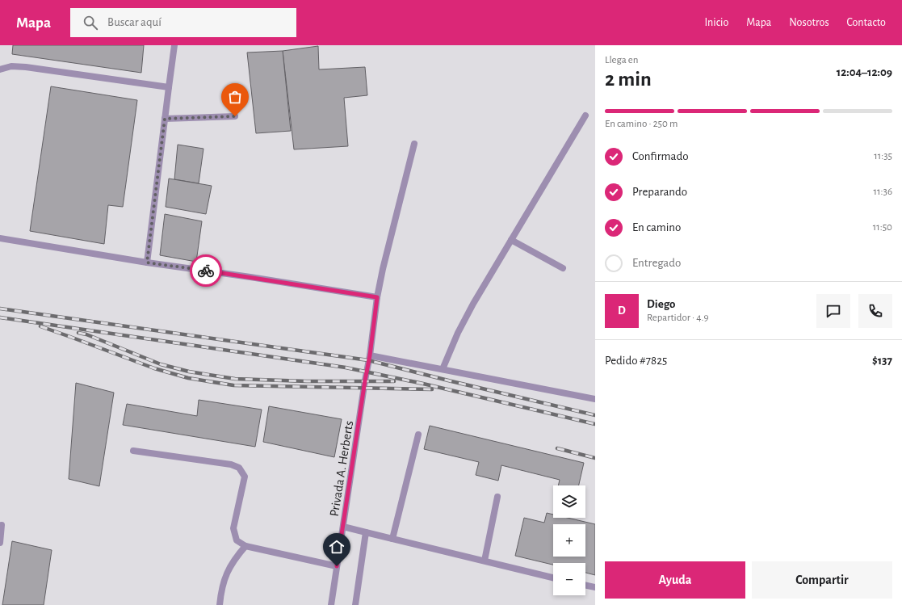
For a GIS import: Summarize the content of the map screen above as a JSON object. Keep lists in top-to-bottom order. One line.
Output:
{"streets":{"lane":["Privada A. Herberts"]},"page":{"header":"Mapa","search":"Buscar aquí","nav":["Inicio","Mapa","Nosotros","Contacto"],"heading":["2 min","Llega en","12:04–12:09"],"panel":["Diego","Repartidor · 4.9","Pedido #7825","$137"],"bar":"En camino · 250 m","list":[["Confirmado","11:35"],["Preparando","11:36"],["En camino","11:50"],"Entregado"],"round":"D","map_buttons":["+","−"],"buttons":["Ayuda","Compartir"]}}
